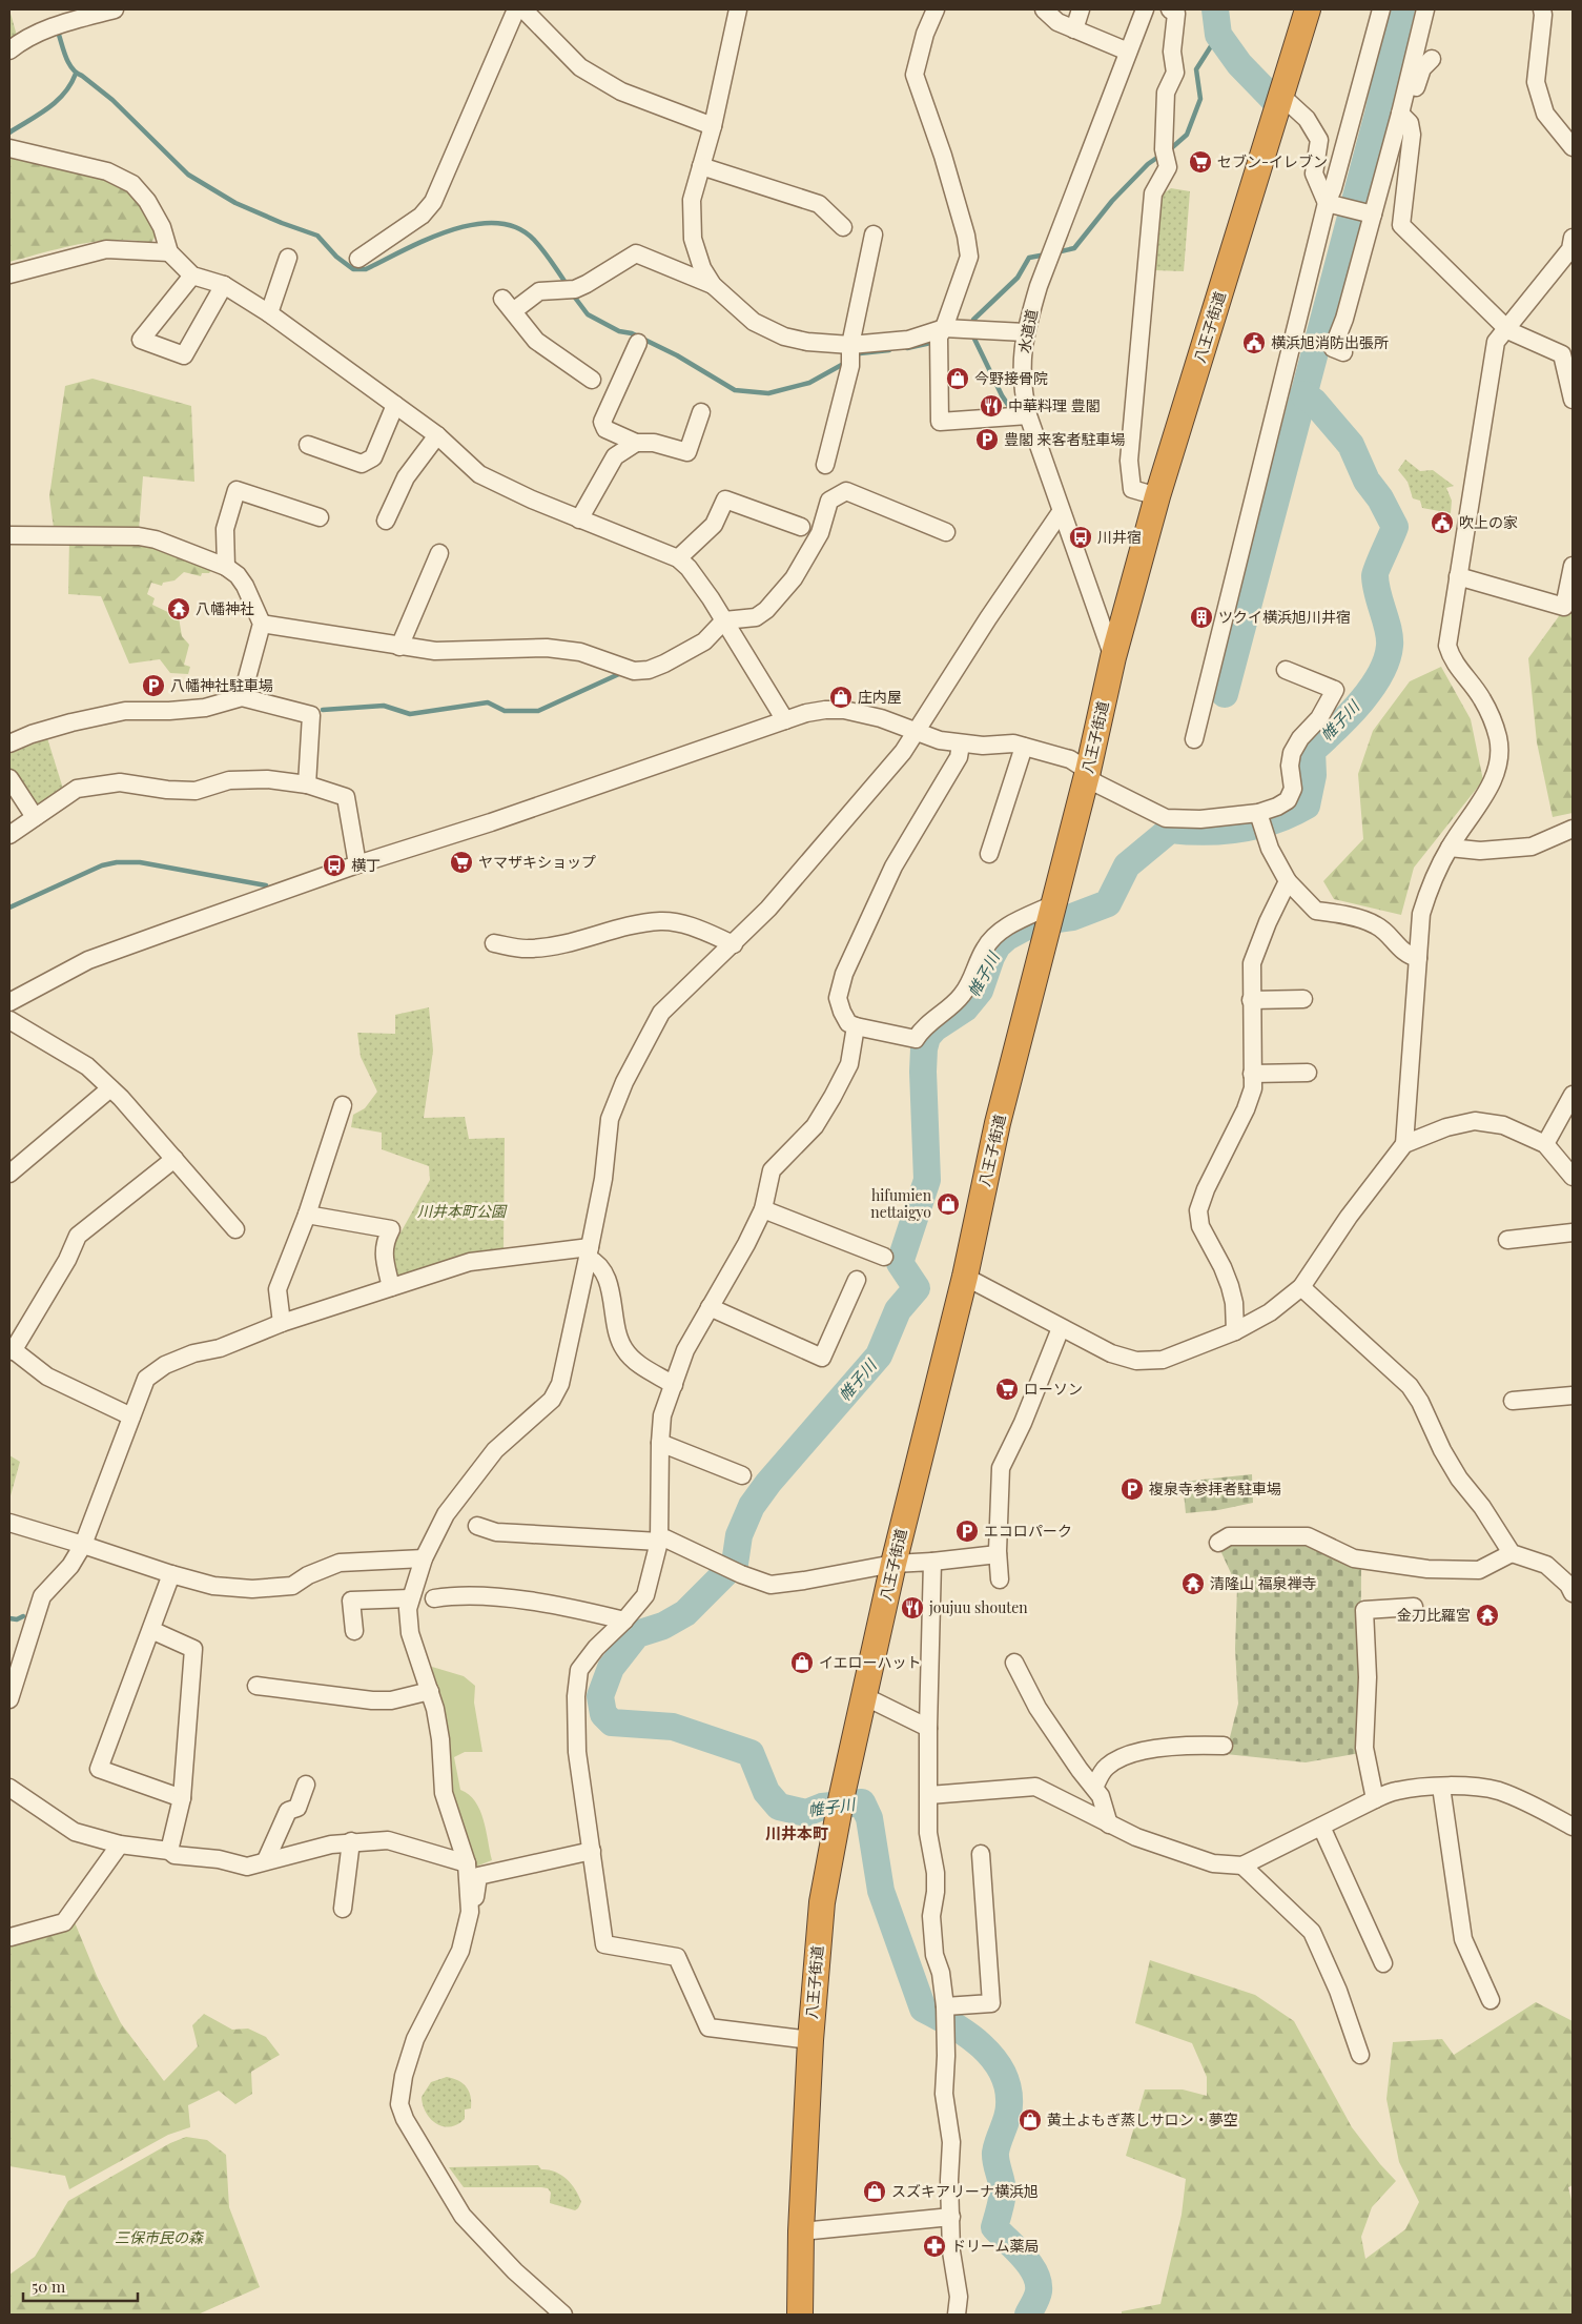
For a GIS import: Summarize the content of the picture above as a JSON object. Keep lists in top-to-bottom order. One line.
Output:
{"streets":{"highway":["八王子街道"],"street":["水道道"]},"crossings":[["八王子街道","水道道"]],"districts":["川井本町"],"water":["帷子川"],"parks":["川井本町公園","三保市民の森"],"places":{"supermarket":["セブン-イレブン","ヤマザキショップ","ローソン"],"public building":["横浜旭消防出張所","吹上の家"],"shop":["今野接骨院","庄内屋","hifumien nettaigyo","イエローハット","黄土よもぎ蒸しサロン・夢空","スズキアリーナ横浜旭"],"restaurant":["中華料理 豊閣","joujuu shouten"],"parking":["豊閣 来客者駐車場","八幡神社駐車場","複泉寺参拝者駐車場","エコロパーク"],"bus stop":["川井宿","横丁"],"temple":["八幡神社","清隆山 福泉禅寺","金刀比羅宮"],"building":["ツクイ横浜旭川井宿"],"pharmacy":["ドリーム薬局"]},"scale_bar":"50 m"}
